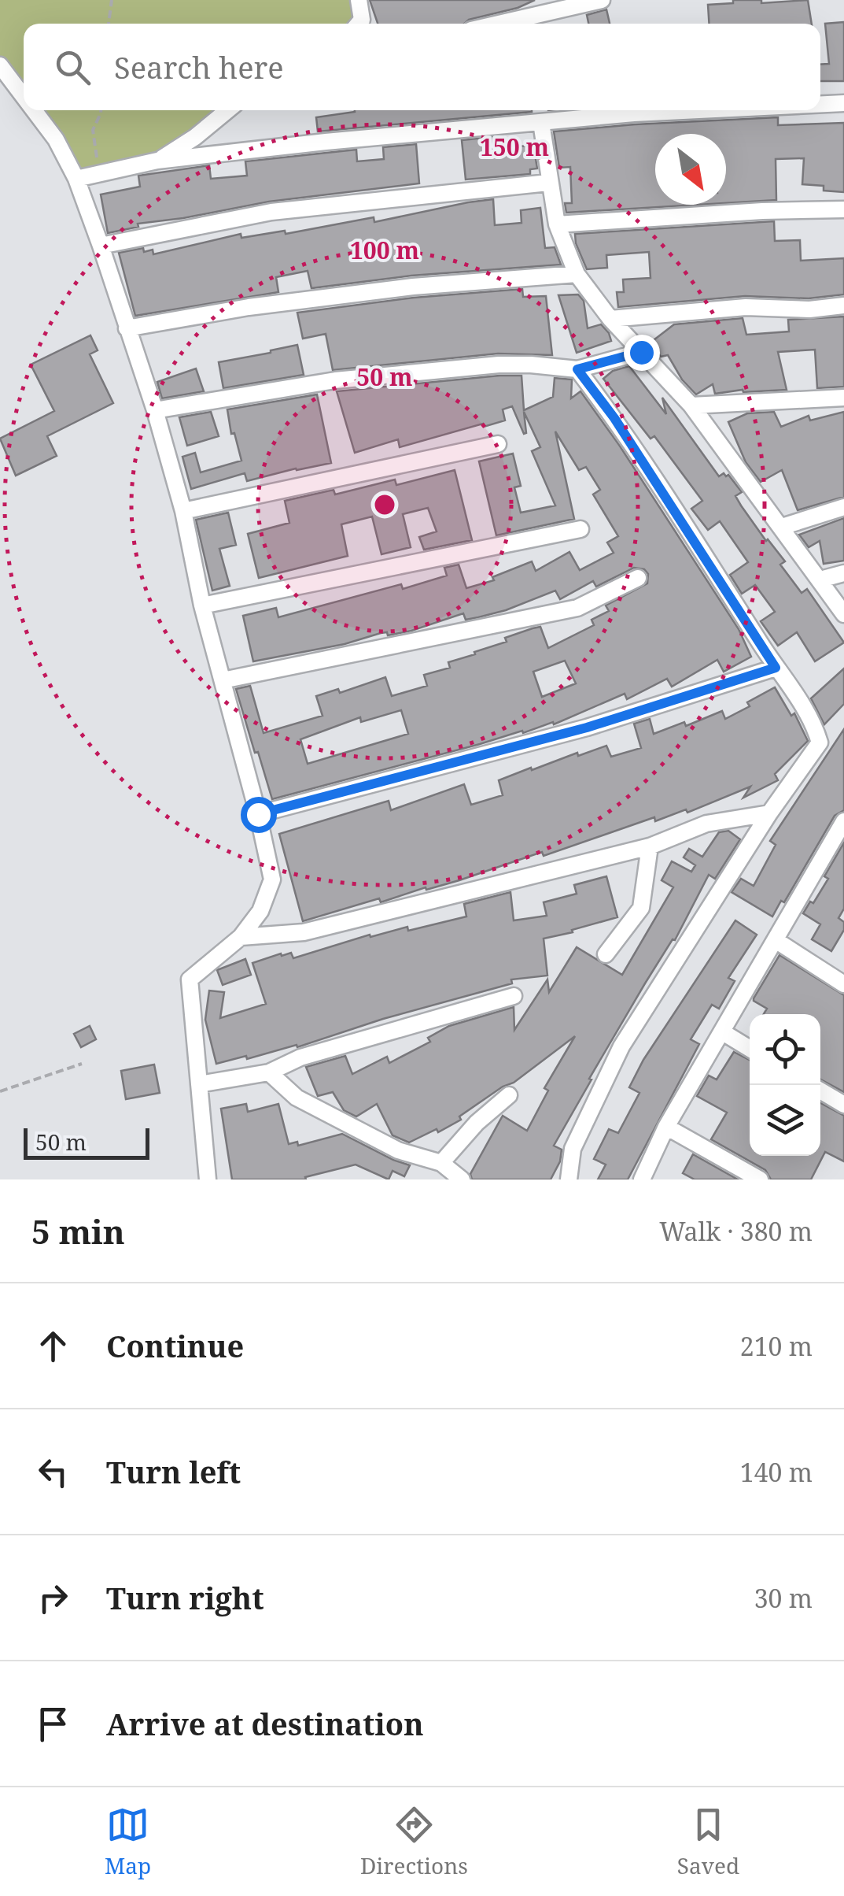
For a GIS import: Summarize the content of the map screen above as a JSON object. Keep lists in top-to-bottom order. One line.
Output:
{"scale_bar":"50 m","north":"bottom right","page":{"search":"Search here","scale":"50 m","heading":["5 min","Walk · 380 m"],"list":[["Continue","210 m"],["Turn left","140 m"],["Turn right","30 m"],"Arrive at destination"],"nav":["Map","Directions","Saved"]},"rings":["150 m","100 m","50 m"]}
